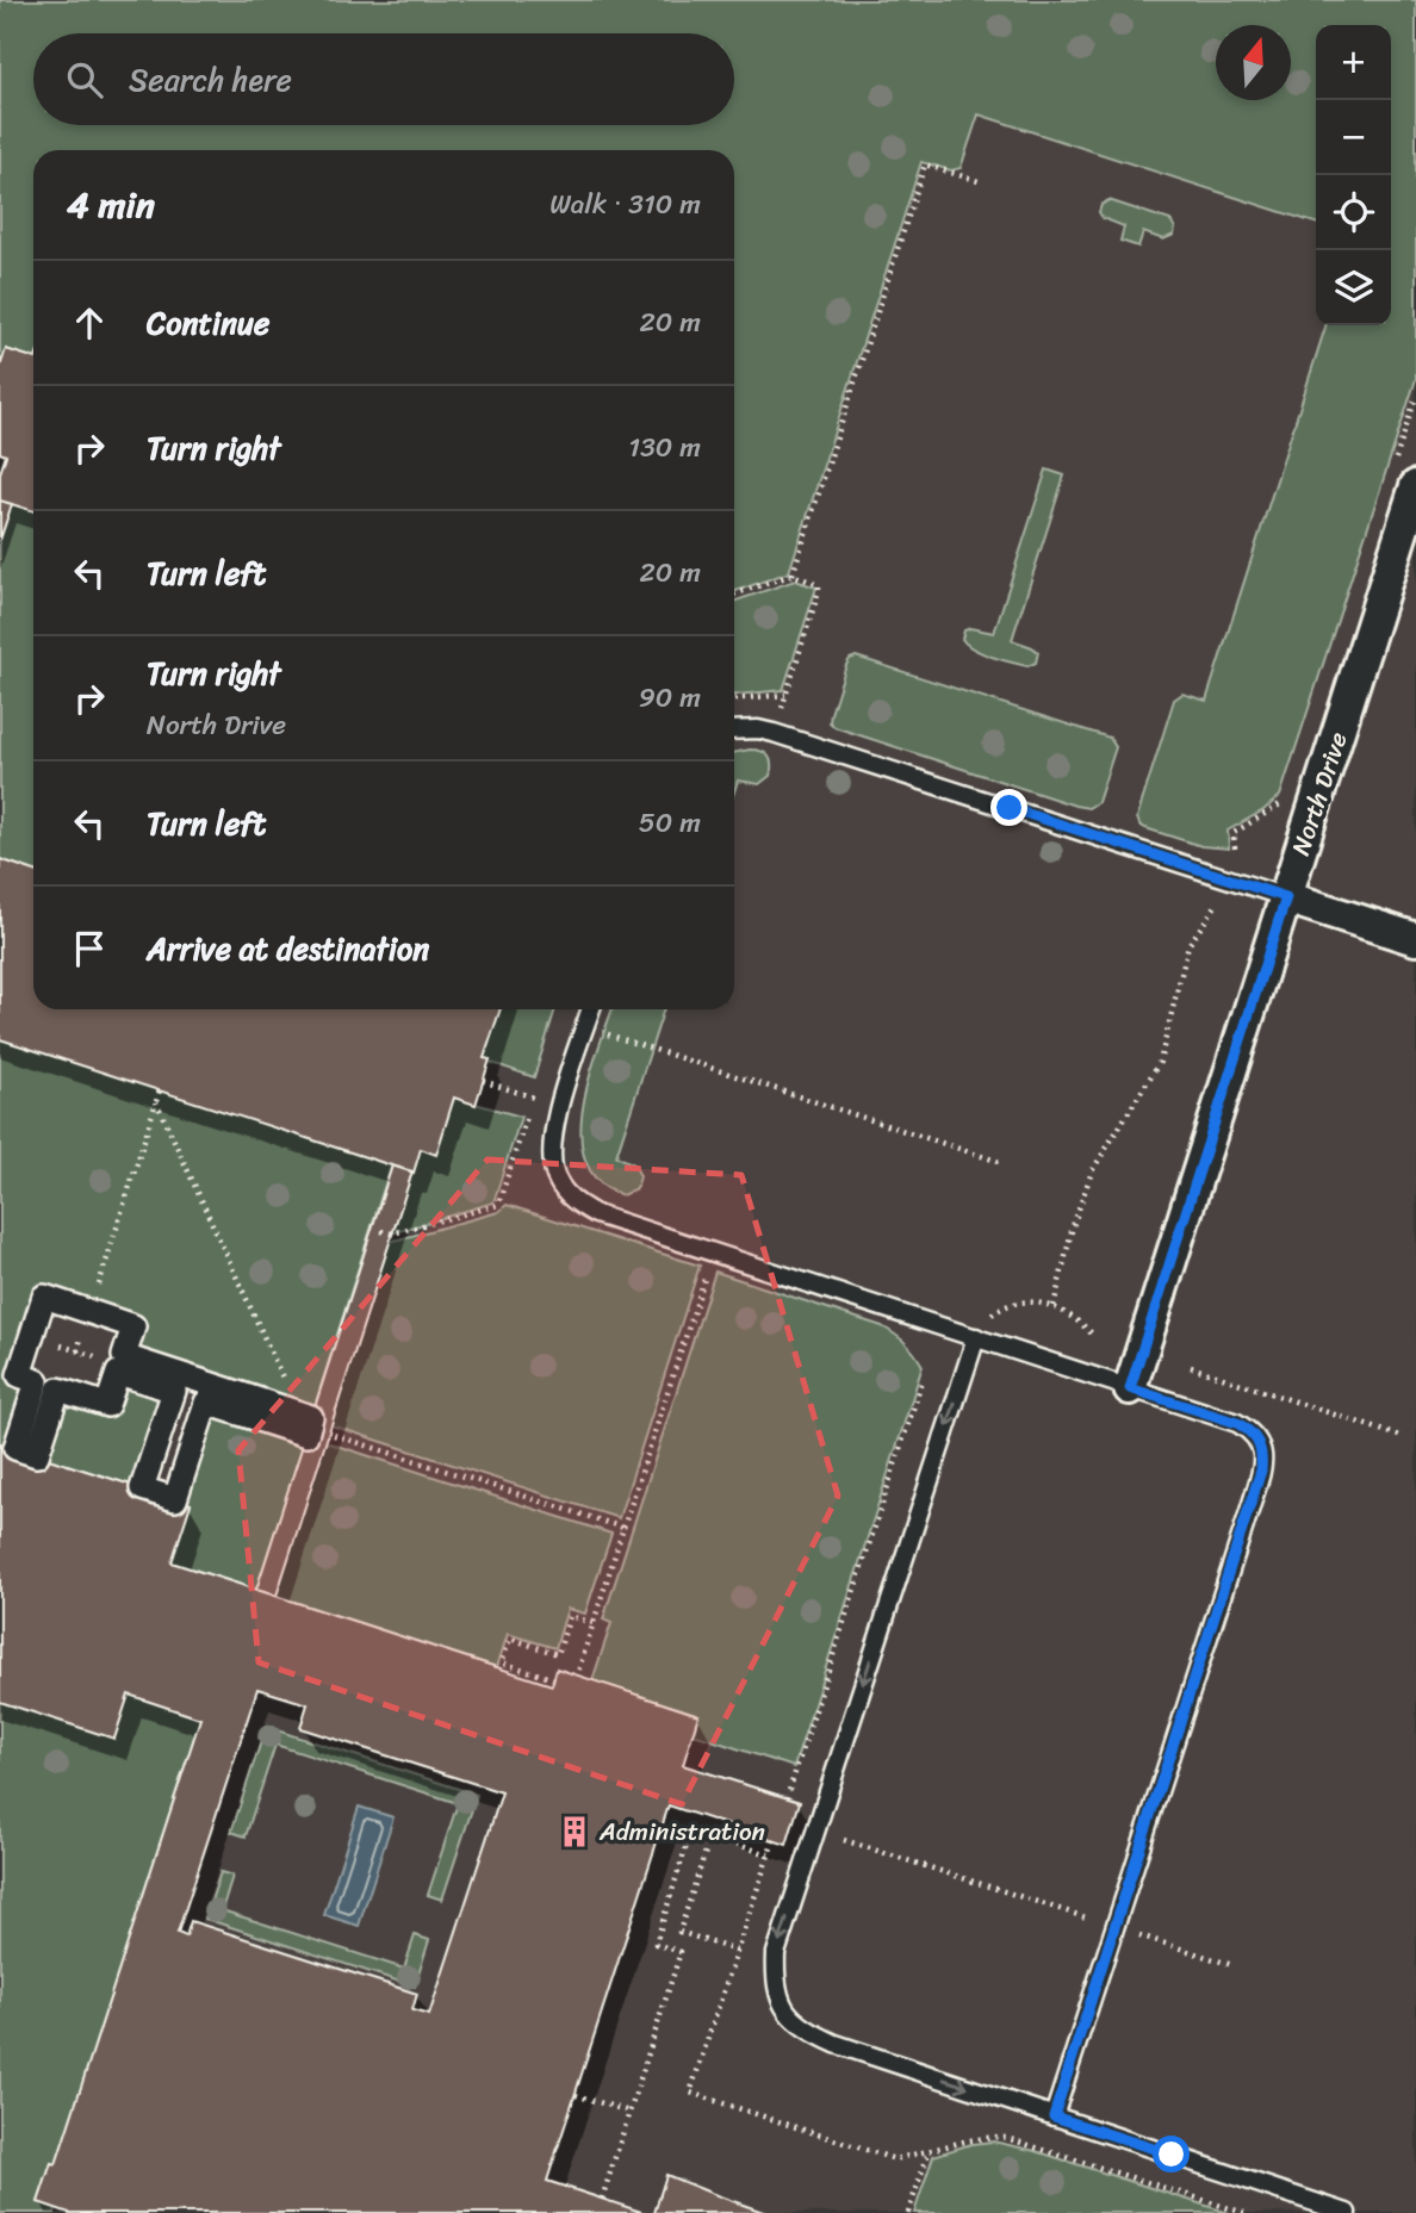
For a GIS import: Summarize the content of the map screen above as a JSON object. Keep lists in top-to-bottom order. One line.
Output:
{"streets":{"street":["North Drive"]},"places":{"building":["Administration"]},"north":"top","page":{"map_buttons":["+","−"],"search":"Search here","heading":["4 min","Walk · 310 m"],"list":[["Continue","20 m"],["Turn right","130 m"],["Turn left","20 m"],["Turn right","North Drive","90 m"],["Turn left","50 m"],"Arrive at destination"]}}
